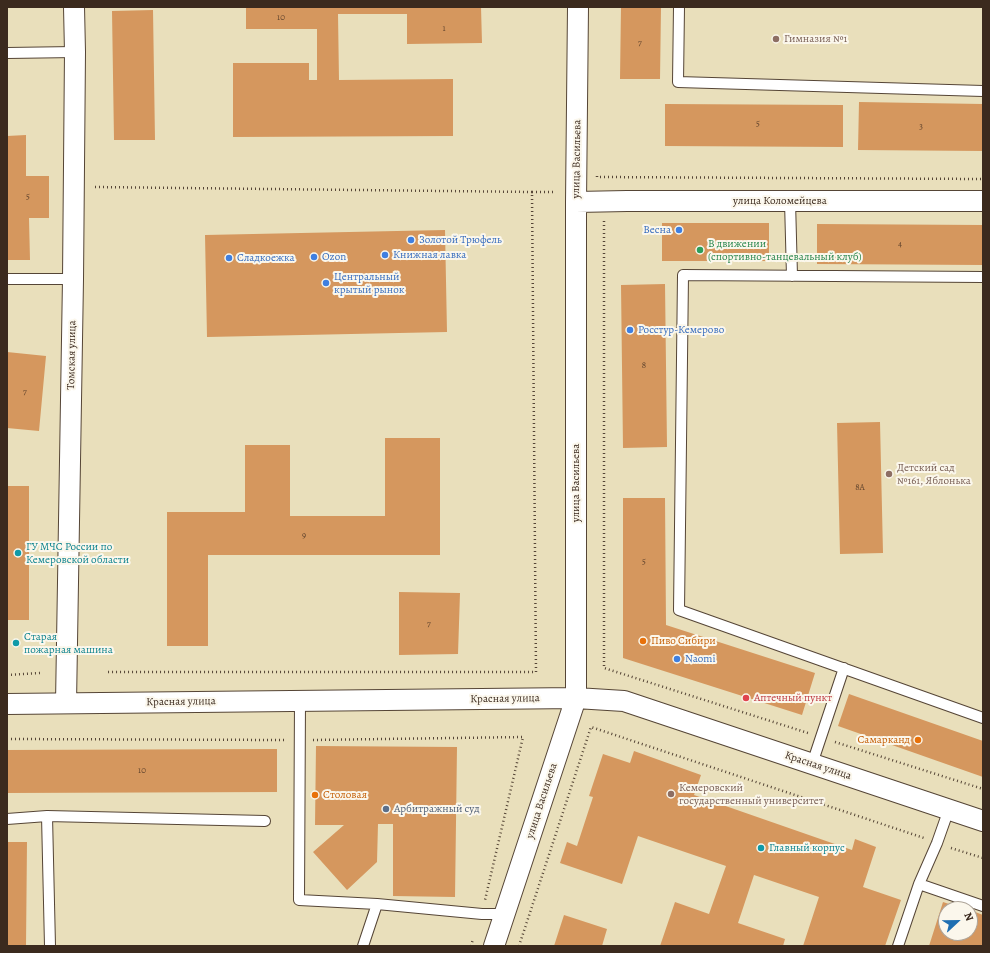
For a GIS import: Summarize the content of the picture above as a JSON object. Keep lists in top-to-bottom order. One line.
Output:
{"streets":{"street":["улица Васильева","улица Коломейцева","Томская улица","Красная улица"]},"crossings":[["улица Васильева","улица Коломейцева"],["улица Васильева","Красная улица"],["Томская улица","Красная улица"]],"places":["Гимназия №1","Весна","Золотой Трюфель","В движении (спортивно-танцевальный клуб)","Книжная лавка","Ozon","Сладкоежка","Центральный крытый рынок","Росстур-Кемерово","Детский сад №161, Яблонька","ГУ МЧС России по Кемеровской области","Пиво Сибири","Старая пожарная машина","Naomi","Аптечный пункт","Самарканд","Кемеровский государственный университет","Столовая","Арбитражный суд","Главный корпус"],"house_numbers":["10","1","7","5","3","5","4","8","7","8А","9","5","7","10"],"north":"right"}
